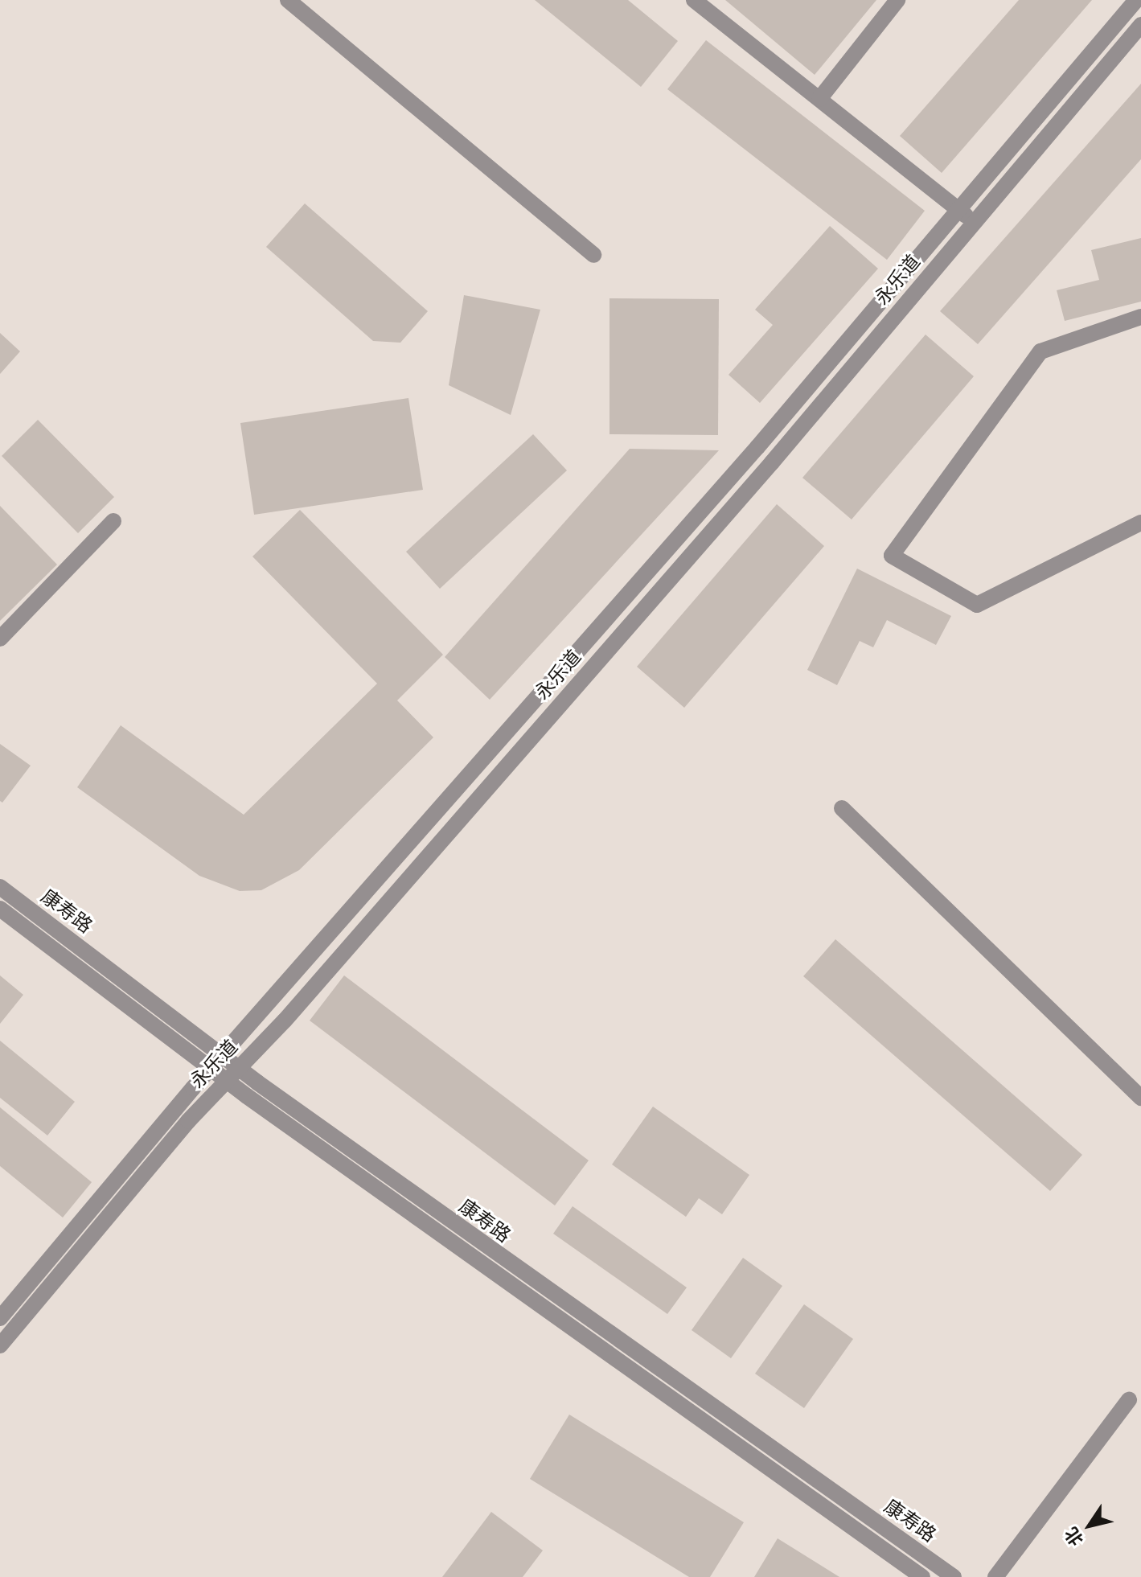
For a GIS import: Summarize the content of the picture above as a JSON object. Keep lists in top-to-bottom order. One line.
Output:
{"streets":{"street":["永乐道","康寿路"]},"crossings":[["永乐道","康寿路"]],"north":"bottom left"}
